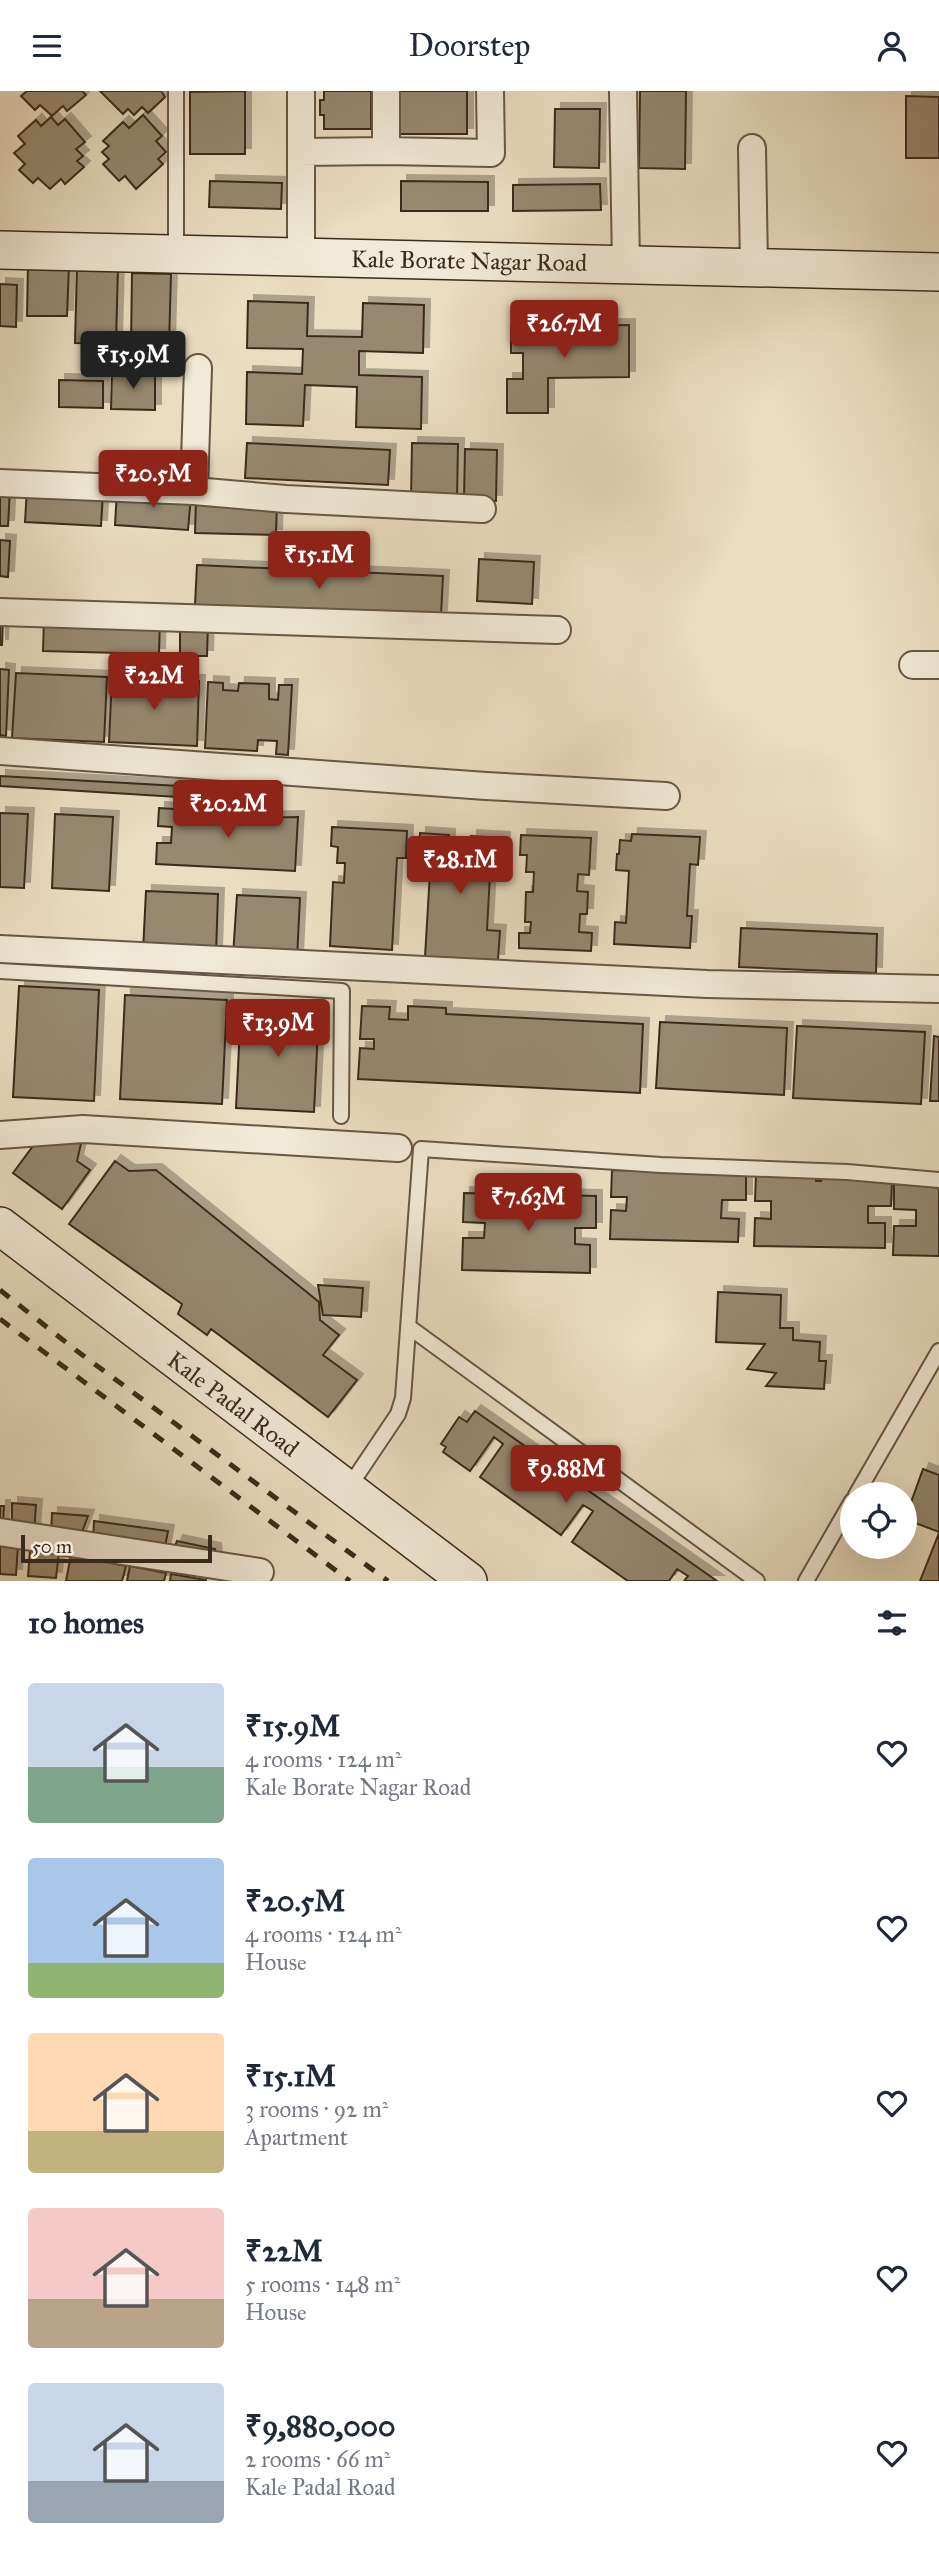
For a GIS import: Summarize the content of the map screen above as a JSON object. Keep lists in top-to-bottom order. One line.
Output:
{"streets":{"street":["Kale Borate Nagar Road","Kale Padal Road"]},"scale_bar":"50 m","page":{"header":"Doorstep","price":["₹26.7M","₹15.9M","₹20.5M","₹15.1M","₹22M","₹20.2M","₹28.1M","₹13.9M","₹7.63M","₹9.88M"],"scale":"50 m","heading":"10 homes","list":[{"name":"₹15.9M","note":"4 rooms · 124 m² · Kale Borate Nagar Road"},{"name":"₹20.5M","note":"4 rooms · 124 m² · House"},{"name":"₹15.1M","note":"3 rooms · 92 m² · Apartment"},{"name":"₹22M","note":"5 rooms · 148 m² · House"},{"name":"₹9,880,000","note":"2 rooms · 66 m² · Kale Padal Road"}]}}
